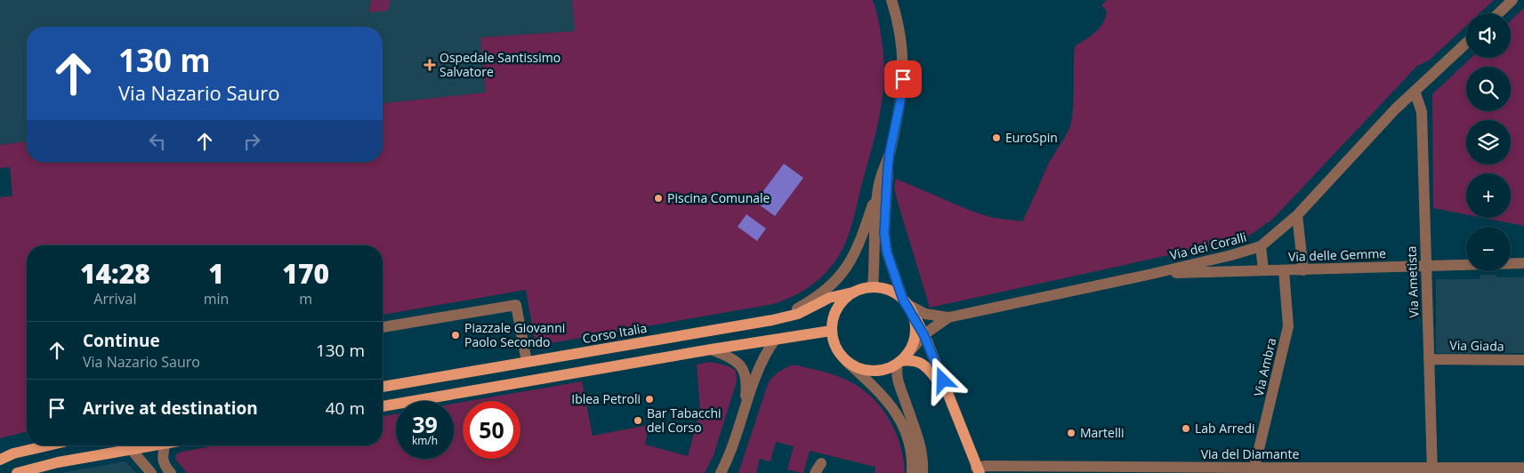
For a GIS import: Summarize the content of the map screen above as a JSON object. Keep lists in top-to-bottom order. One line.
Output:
{"streets":{"main road":["Corso Italia"],"street":["Via dei Coralli","Via delle Gemme","Via Ametista","Via Giada","Via Ambra","Via del Diamante"]},"crossings":[["Via dei Coralli","Via delle Gemme"],["Via dei Coralli","Via Ametista"],["Via delle Gemme","Via Ametista"],["Via delle Gemme","Via Ambra"],["Via Ametista","Via Giada"],["Via Ametista","Via del Diamante"],["Via Ambra","Via del Diamante"]],"places":{"health":["Ospedale Santissimo Salvatore"],"other":["EuroSpin","Piscina Comunale","Piazzale Giovanni Paolo Secondo","Iblea Petroli","Bar Tabacchi del Corso","Lab Arredi","Martelli"]},"page":{"map_buttons":["+","−"],"turn":["130 m","Via Nazario Sauro"],"eta":["14:28","Arrival","1","min","170","m"],"list":[{"name":"Continue","note":"Via Nazario Sauro","value":"130 m"},{"name":"Arrive at destination","value":"40 m"}],"speed":"39 km/h","limit":"50"}}
